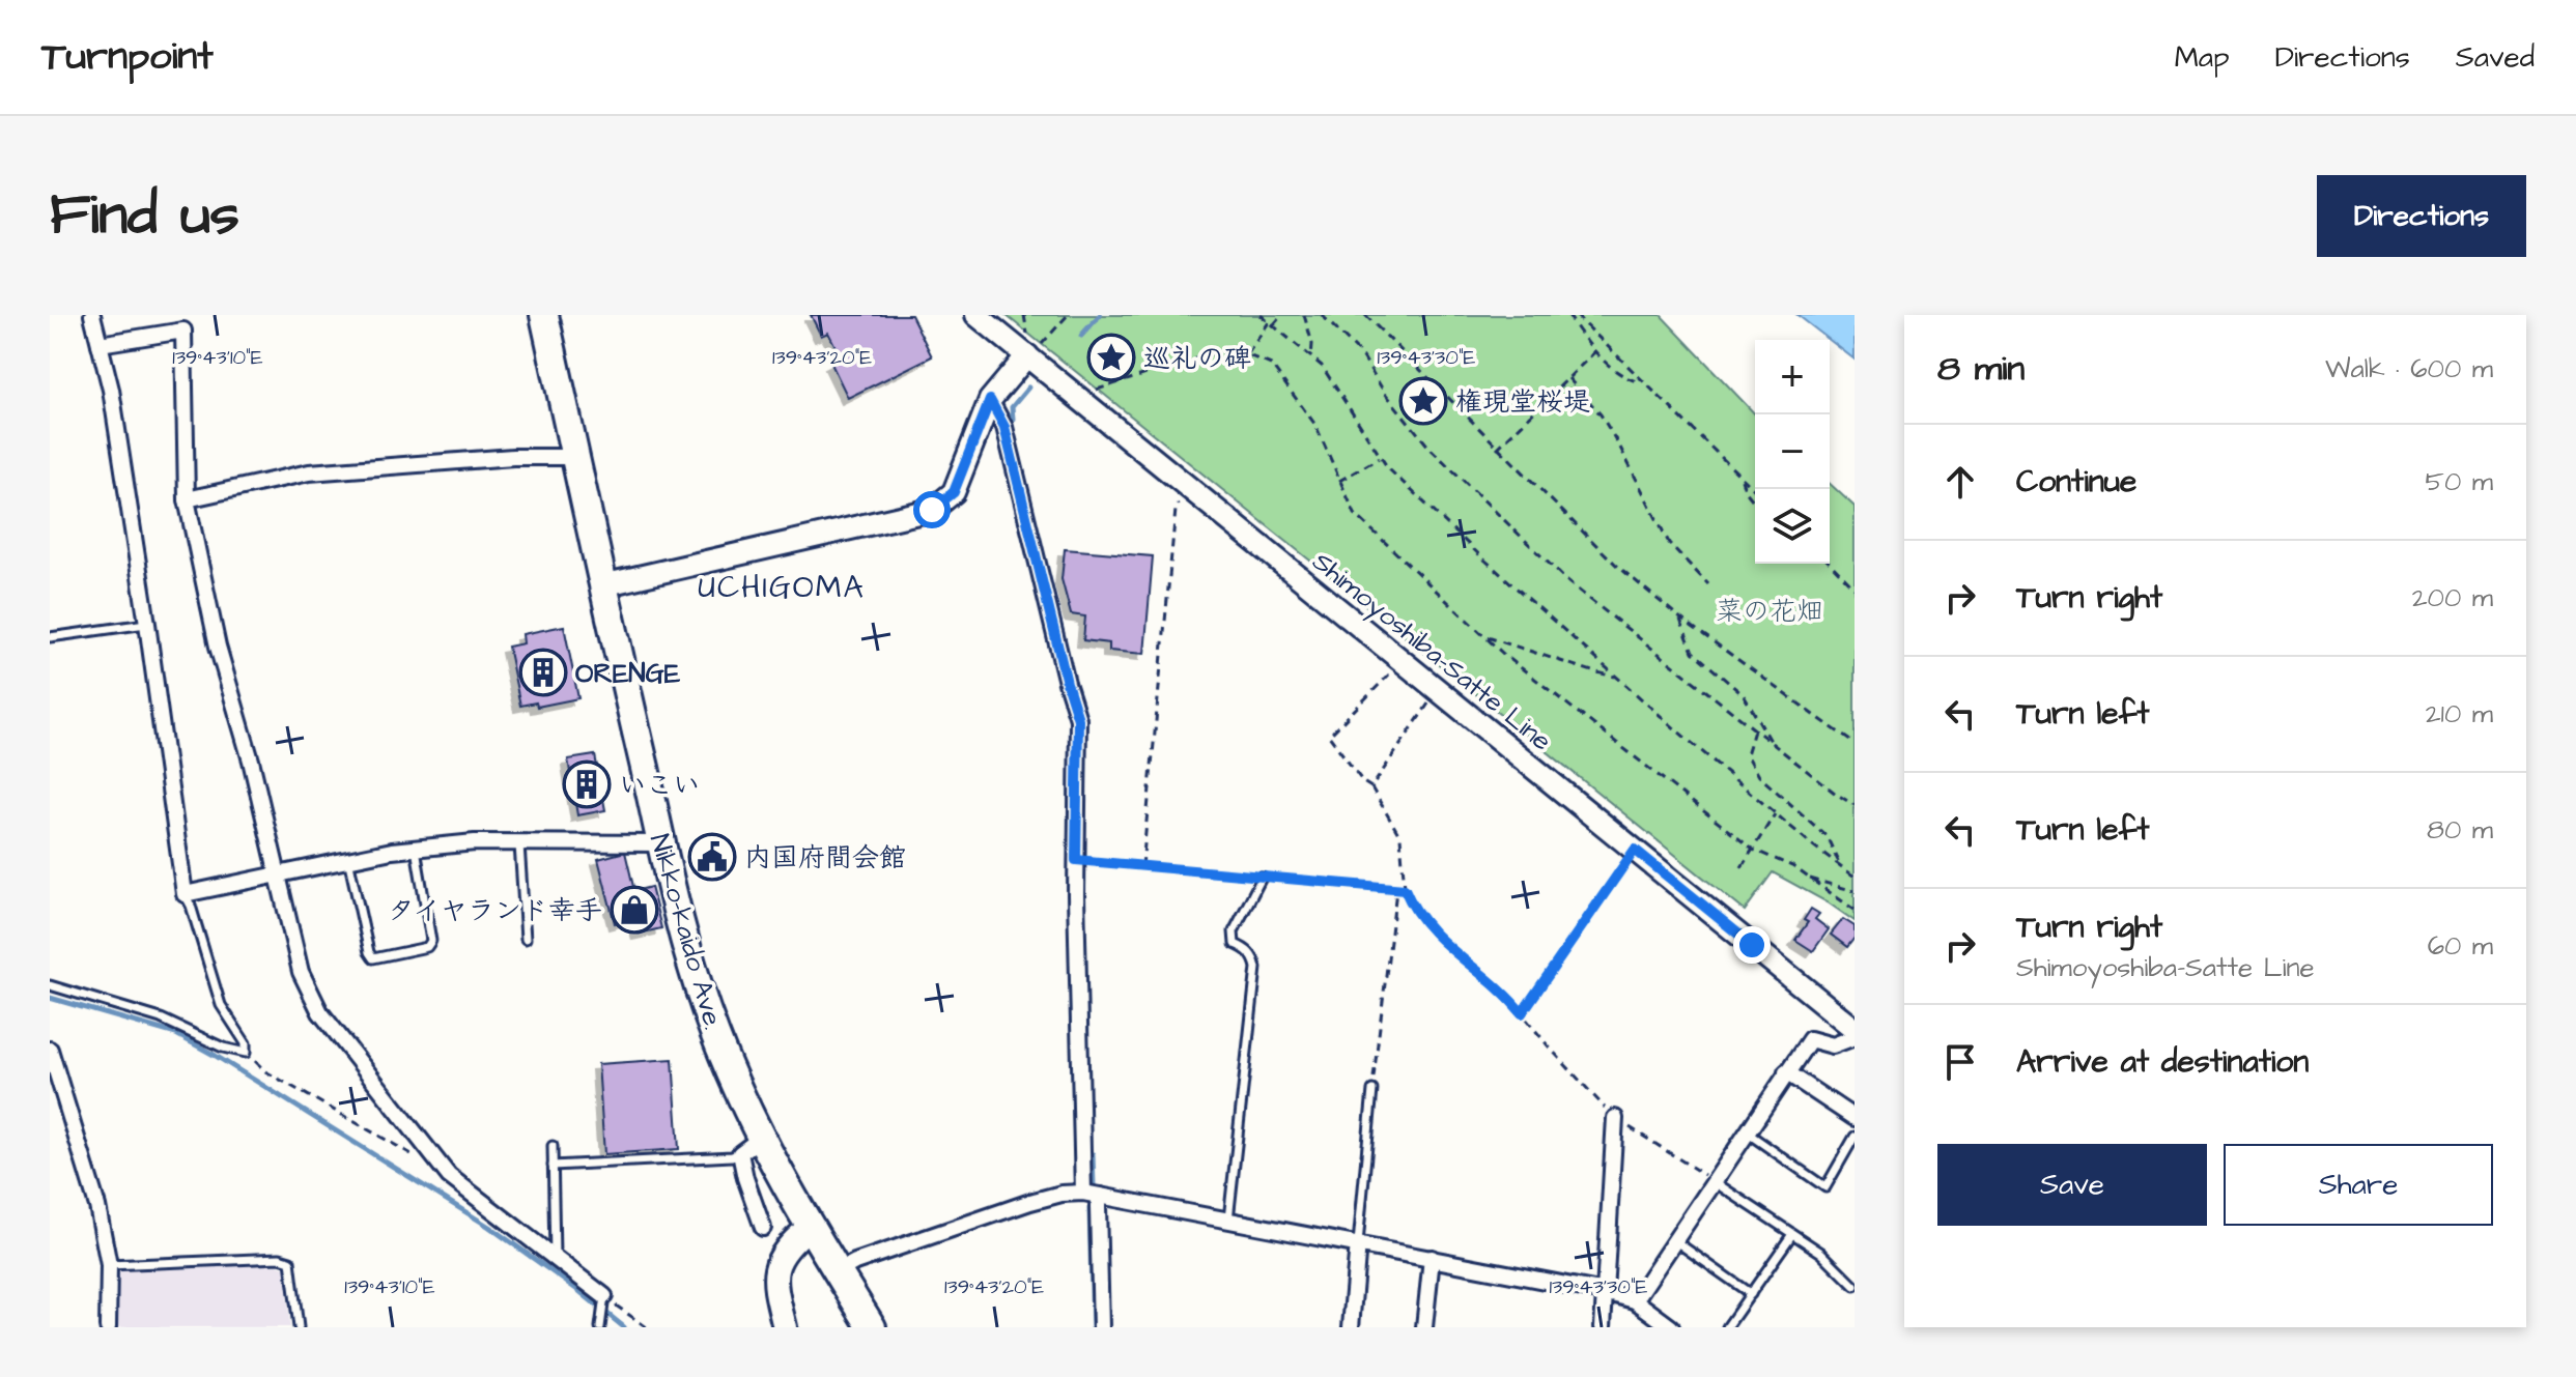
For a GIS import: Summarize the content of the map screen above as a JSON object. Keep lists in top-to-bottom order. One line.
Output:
{"streets":{"highway":["Nikko-kaido Ave."],"main road":["Shimoyoshiba-Satte Line"]},"districts":["UCHIGOMA"],"parks":["菜の花畑"],"places":{"place":["巡礼の碑","権現堂桜堤"],"building":["ORENGE","いこい"],"public building":["内国府間会館"],"shop":["タイヤランド幸手"]},"page":{"header":"Turnpoint","nav":["Map","Directions","Saved"],"title":"Find us","buttons":["Directions",["Save","Share"]],"heading":["8 min","Walk · 600 m"],"map_buttons":["+","−"],"list":[["Continue","50 m"],["Turn right","200 m"],["Turn left","210 m"],["Turn left","80 m"],["Turn right","Shimoyoshiba-Satte Line","60 m"],"Arrive at destination"]},"coordinates":["139°43'10\"E","139°43'20\"E","139°43'30\"E"]}
